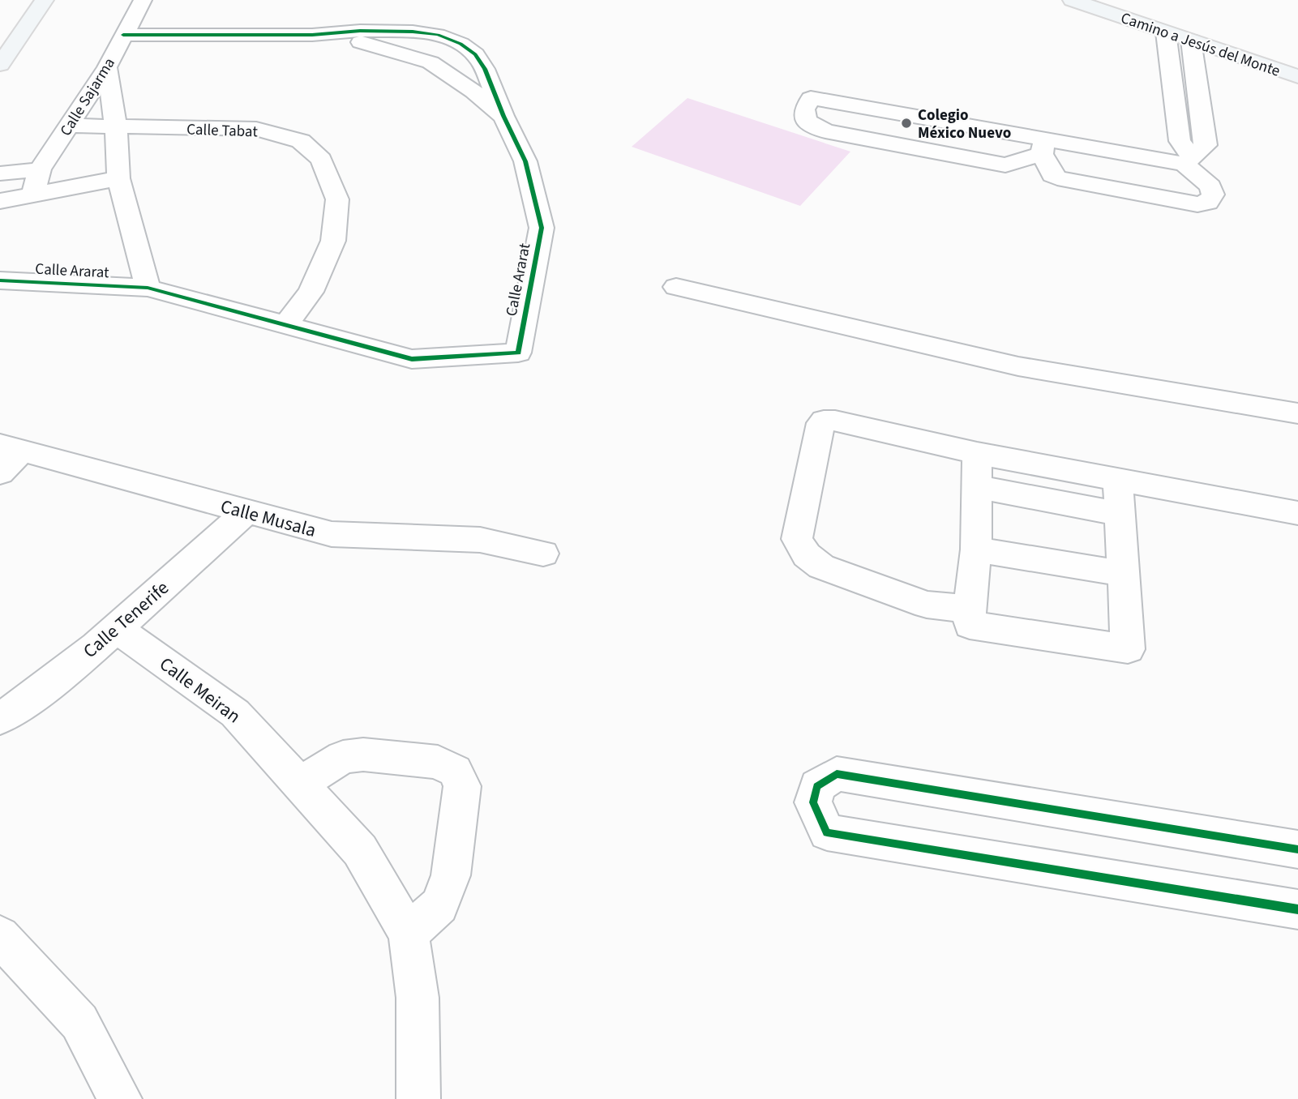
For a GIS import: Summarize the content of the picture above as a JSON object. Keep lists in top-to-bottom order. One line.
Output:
{"streets":{"main road":["Camino a Jesús del Monte"],"street":["Calle Sajarma","Calle Tabat","Calle Ararat","Calle Musala","Calle Tenerife","Calle Meiran"]},"crossings":[["Calle Sajarma","Calle Tabat"],["Calle Sajarma","Calle Ararat"],["Calle Tabat","Calle Ararat"],["Calle Musala","Calle Tenerife"],["Calle Tenerife","Calle Meiran"]],"places":["Colegio México Nuevo"]}
